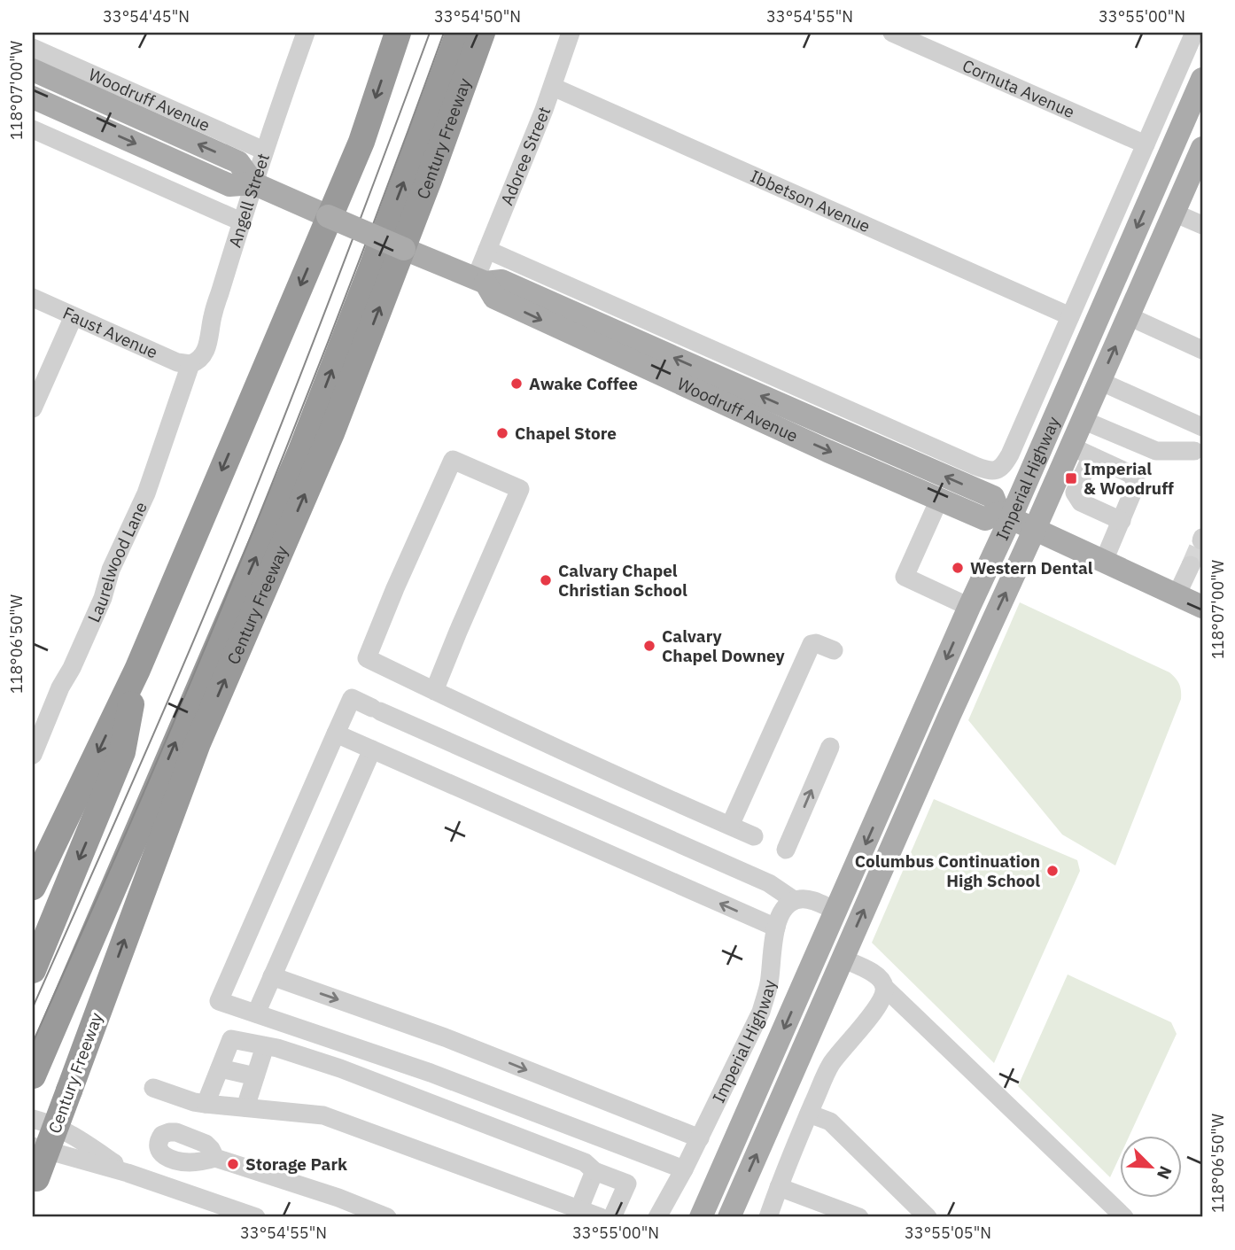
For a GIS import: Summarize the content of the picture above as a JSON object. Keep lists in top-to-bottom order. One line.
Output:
{"streets":{"highway":["Century Freeway"],"main road":["Woodruff Avenue","Imperial Highway"],"street":["Cornuta Avenue","Adoree Street","Angell Street","Ibbetson Avenue","Faust Avenue","Laurelwood Lane"]},"crossings":[["Cornuta Avenue","Imperial Highway"],["Woodruff Avenue","Adoree Street"],["Woodruff Avenue","Angell Street"],["Woodruff Avenue","Imperial Highway"],["Adoree Street","Ibbetson Avenue"],["Adoree Street","Imperial Highway"],["Angell Street","Faust Avenue"],["Angell Street","Laurelwood Lane"],["Ibbetson Avenue","Imperial Highway"],["Faust Avenue","Laurelwood Lane"]],"places":{"other":["Awake Coffee","Chapel Store","Western Dental","Calvary Chapel Christian School","Calvary Chapel Downey","Columbus Continuation High School","Storage Park"],"transit":["Imperial & Woodruff"]},"north":"bottom right","coordinates":["33°54'45\"N","33°54'50\"N","33°54'55\"N","33°55'00\"N","118°07'00\"W","118°06'50\"W","33°55'05\"N"]}
